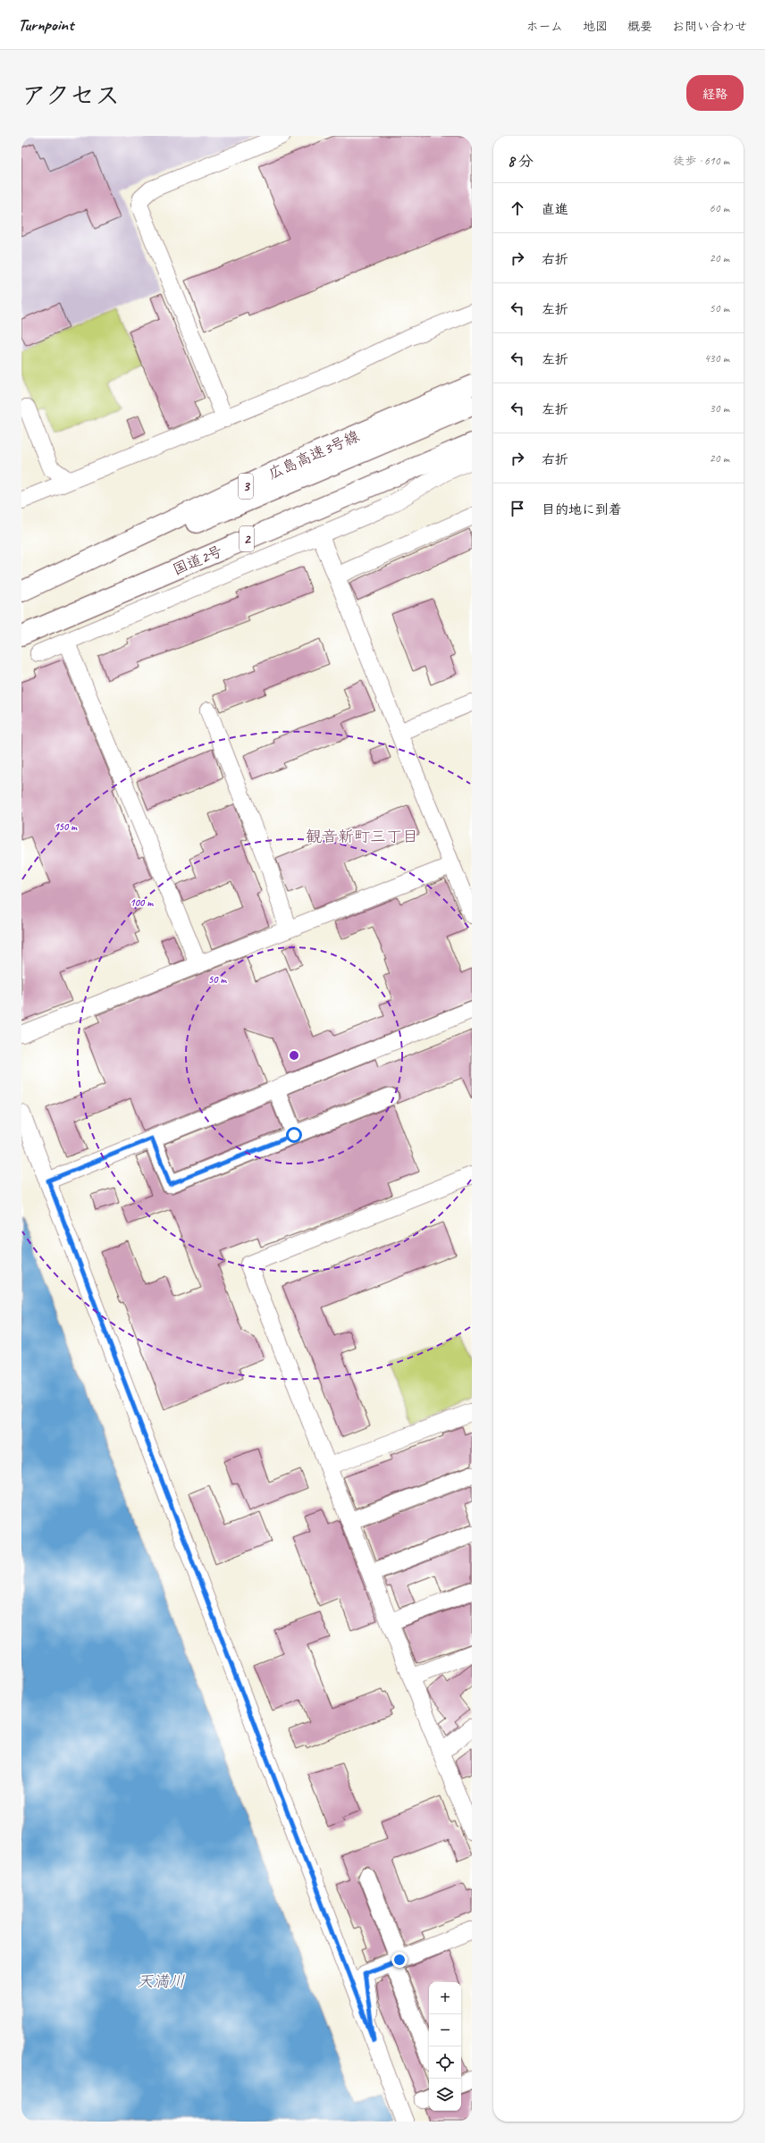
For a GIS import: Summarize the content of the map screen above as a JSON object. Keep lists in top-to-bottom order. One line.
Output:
{"streets":{"highway":["広島高速3号線","3","2","国道2号"]},"districts":["観音新町三丁目"],"water":["天満川"],"page":{"header":"Turnpoint","nav":["ホーム","地図","概要","お問い合わせ"],"title":"アクセス","buttons":"経路","heading":["8 分","徒歩 · 610 m"],"list":[["直進","60 m"],["右折","20 m"],["左折","50 m"],["左折","430 m"],["左折","30 m"],["右折","20 m"],"目的地に到着"],"map_buttons":["+","−"]},"rings":["150 m","100 m","50 m"]}
